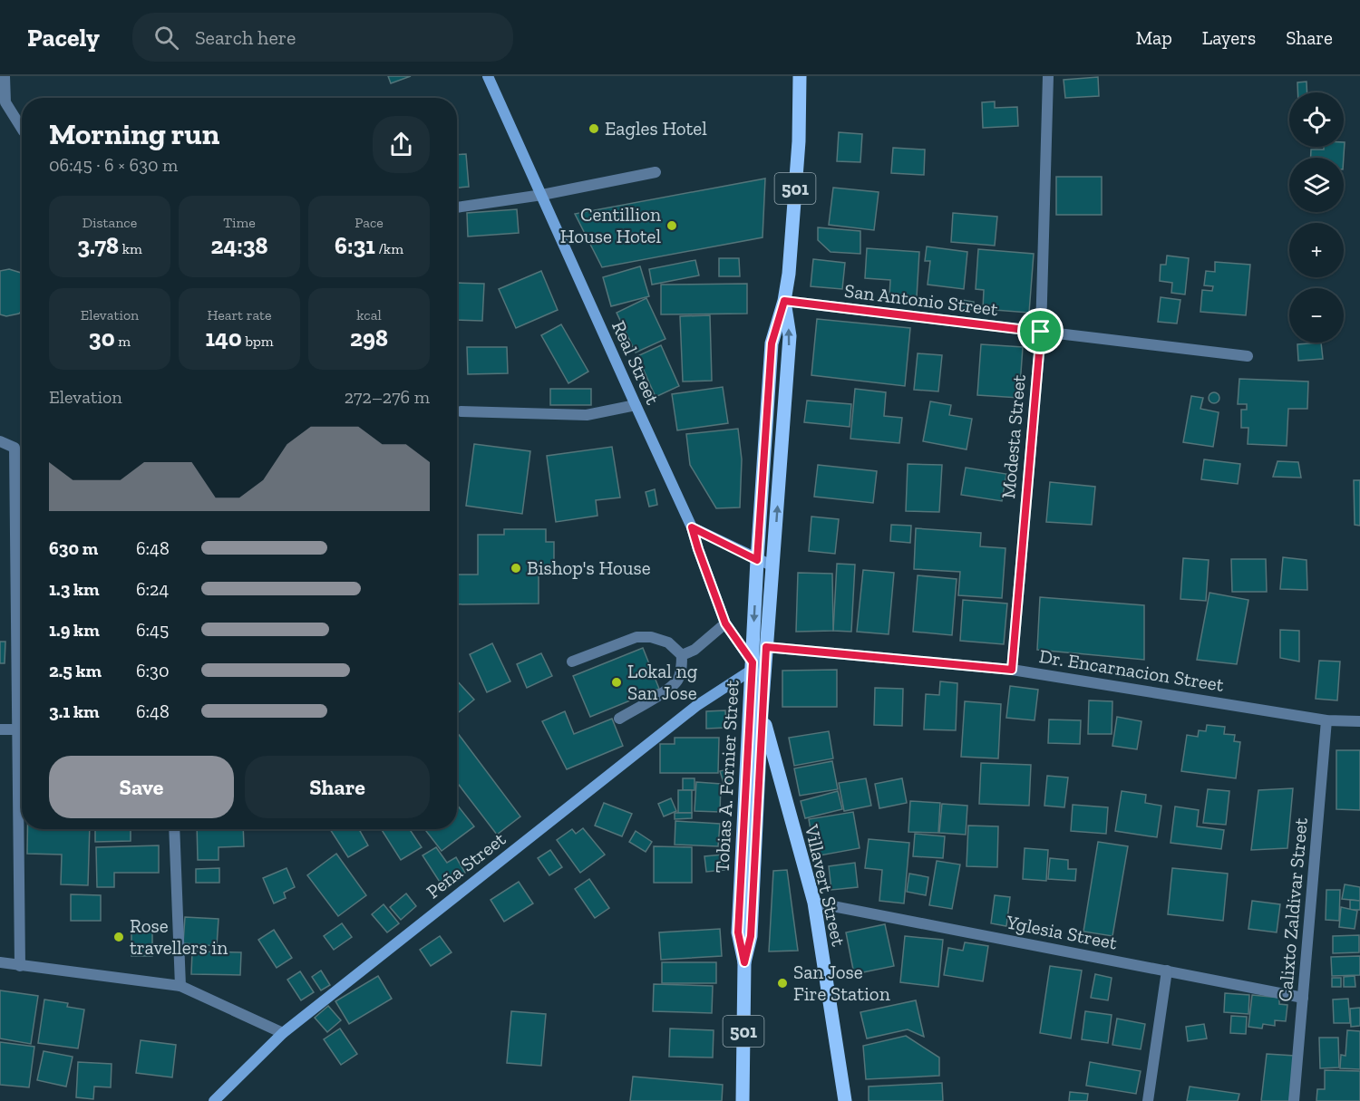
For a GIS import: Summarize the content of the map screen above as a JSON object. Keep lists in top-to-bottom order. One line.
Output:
{"streets":{"main road":["501","Real Street","Tobias A. Fornier Street","Peña Street","Villavert Street"],"street":["San Antonio Street","Modesta Street","Dr. Encarnacion Street","Calixto Zaldivar Street","Yglesia Street"]},"crossings":[["San Antonio Street","Modesta Street"],["San Antonio Street","Tobias A. Fornier Street"],["Real Street","Tobias A. Fornier Street"],["Real Street","Peña Street"],["Modesta Street","Dr. Encarnacion Street"],["Dr. Encarnacion Street","Tobias A. Fornier Street"],["Dr. Encarnacion Street","Calixto Zaldivar Street"],["Tobias A. Fornier Street","Peña Street"],["Tobias A. Fornier Street","Villavert Street"],["Villavert Street","Yglesia Street"],["Calixto Zaldivar Street","Yglesia Street"]],"places":["Eagles Hotel","Centillion House Hotel","Bishop's House","Lokal ng San Jose","Rose travellers in","San Jose Fire Station"],"page":{"header":"Pacely","search":"Search here","nav":["Map","Layers","Share"],"map_buttons":["+","−"],"heading":["Morning run","06:45 · 6 × 630 m"],"stats":[["Distance","3.78 km"],["Time","24:38"],["Pace","6:31 /km"],["Elevation","30 m"],["Heart rate","140 bpm"],["kcal","298"]],"chart":["Elevation","272–276 m"],"list":[{"name":"630 m","note":"6:48"},{"name":"1.3 km","note":"6:24"},{"name":"1.9 km","note":"6:45"},{"name":"2.5 km","note":"6:30"},{"name":"3.1 km","note":"6:48"}],"buttons":["Save","Share"]}}
